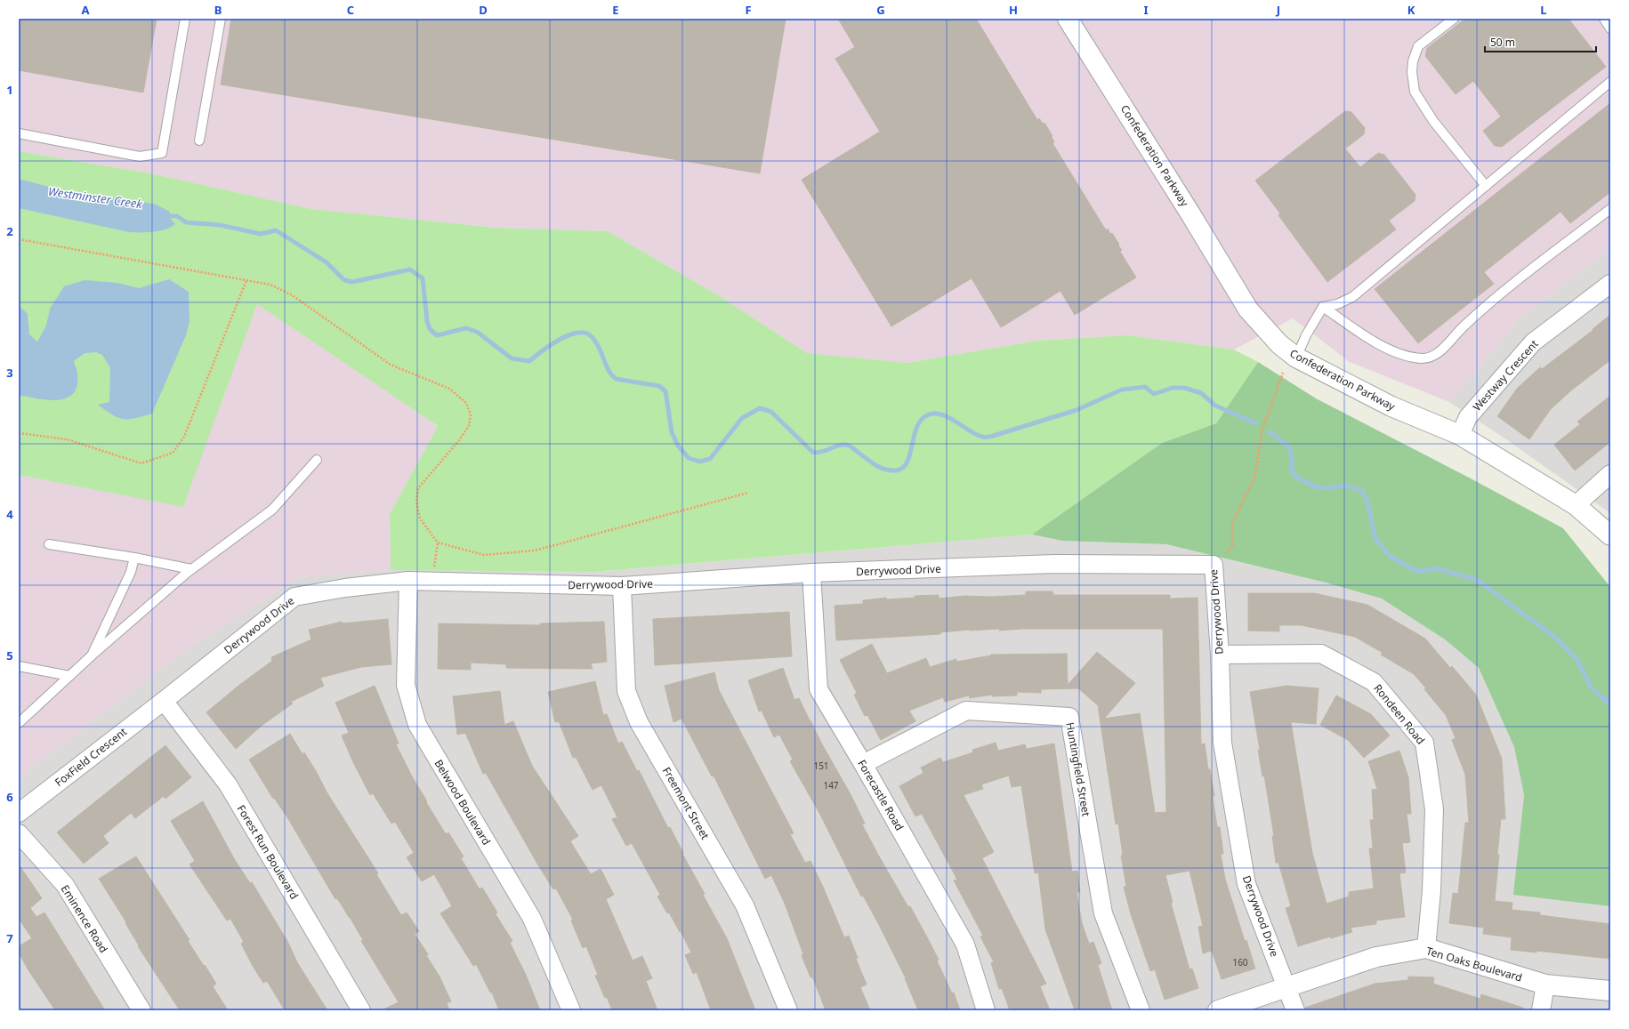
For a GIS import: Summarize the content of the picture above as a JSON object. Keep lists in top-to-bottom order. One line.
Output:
{"streets":{"street":["Confederation Parkway","Westway Crescent","Derrywood Drive","Rondeen Road","FoxField Crescent","Huntingfield Street","Forecastle Road","Belwood Boulevard","Freemont Street","Forest Run Boulevard","Eminence Road","Ten Oaks Boulevard"]},"crossings":[["Confederation Parkway","Westway Crescent"],["Derrywood Drive","Rondeen Road"],["Derrywood Drive","FoxField Crescent"],["Derrywood Drive","Forecastle Road"],["Derrywood Drive","Belwood Boulevard"],["Derrywood Drive","Freemont Street"],["Derrywood Drive","Forest Run Boulevard"],["Derrywood Drive","Ten Oaks Boulevard"],["Rondeen Road","Ten Oaks Boulevard"],["FoxField Crescent","Forest Run Boulevard"],["Huntingfield Street","Forecastle Road"]],"water":["Westminster Creek"],"house_numbers":["151","147","160"],"scale_bar":"50 m","grid":{"columns":["A","B","C","D","E","F","G","H","I","J","K","L"],"rows":["1","2","3","4","5","6","7"]}}
